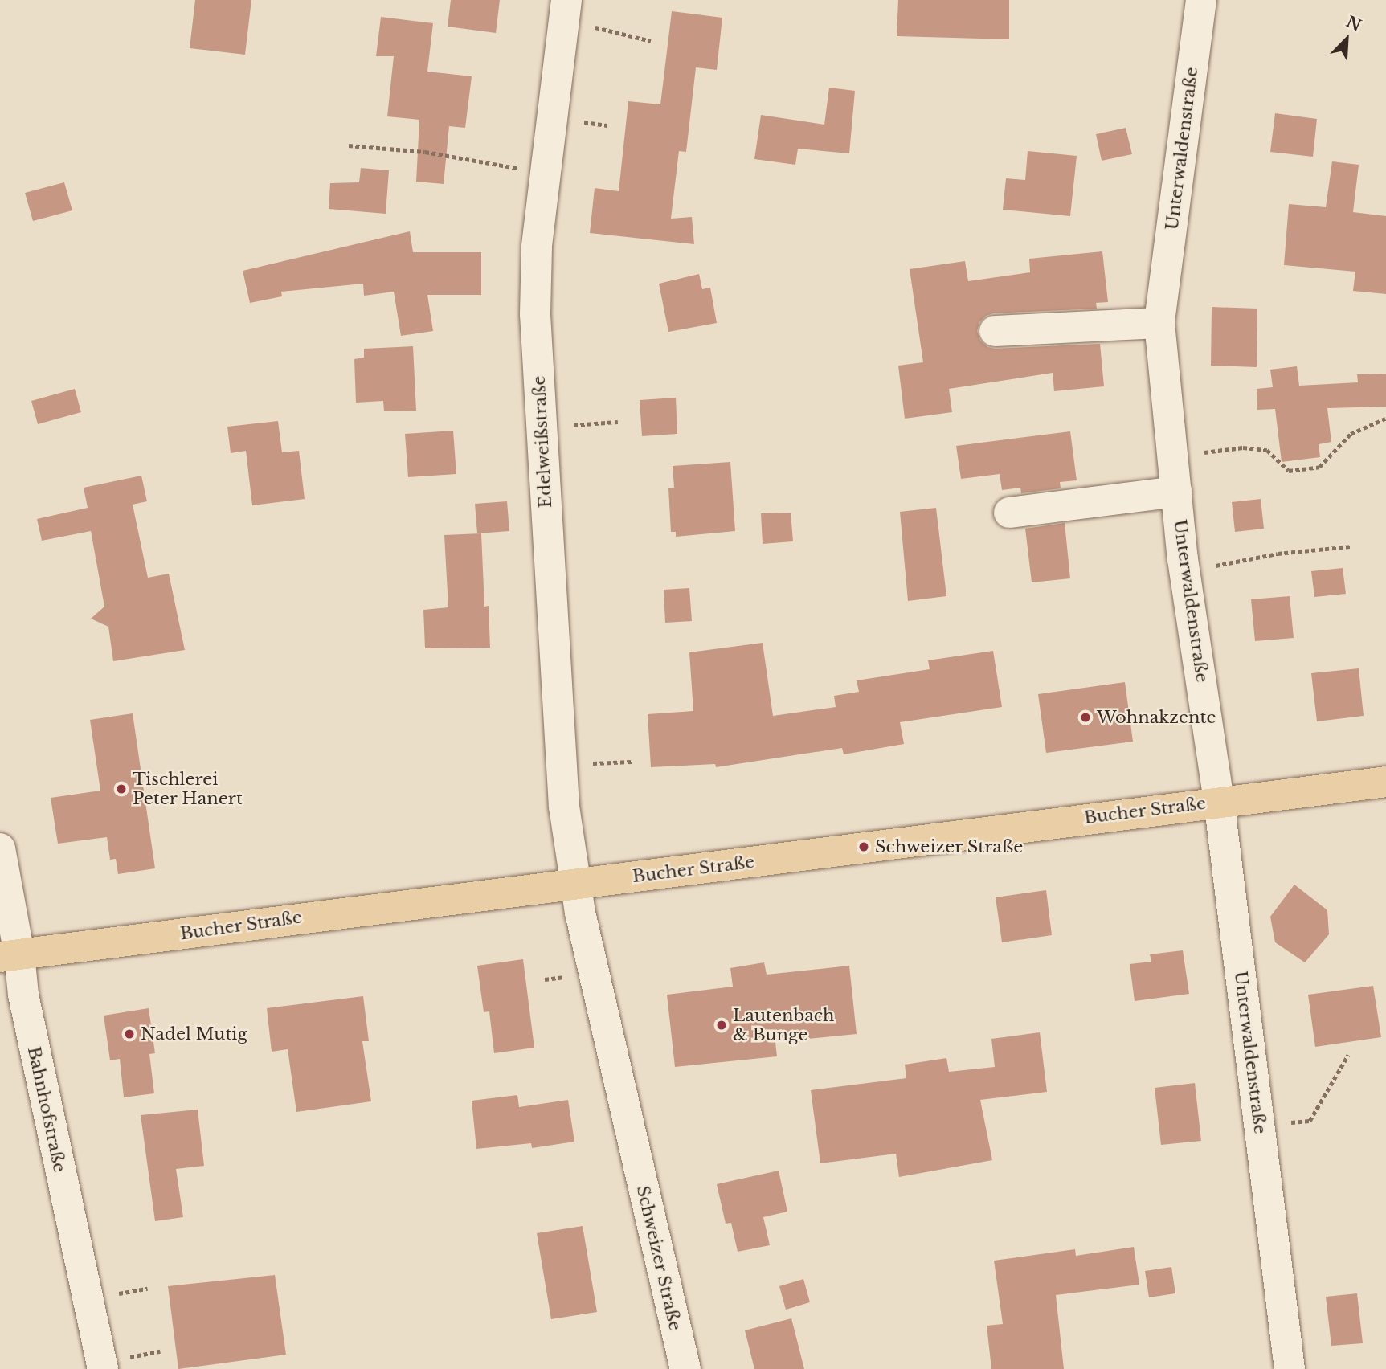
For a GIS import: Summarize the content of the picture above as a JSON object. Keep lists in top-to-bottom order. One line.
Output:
{"streets":{"main road":["Bucher Straße"],"street":["Unterwaldenstraße","Edelweißstraße","Bahnhofstraße","Schweizer Straße"]},"crossings":[["Unterwaldenstraße","Bucher Straße"],["Edelweißstraße","Bucher Straße"],["Edelweißstraße","Schweizer Straße"],["Bucher Straße","Bahnhofstraße"],["Bucher Straße","Schweizer Straße"]],"places":["Wohnakzente","Tischlerei Peter Hanert","Schweizer Straße","Lautenbach & Bunge","Nadel Mutig"],"north":"top right"}
